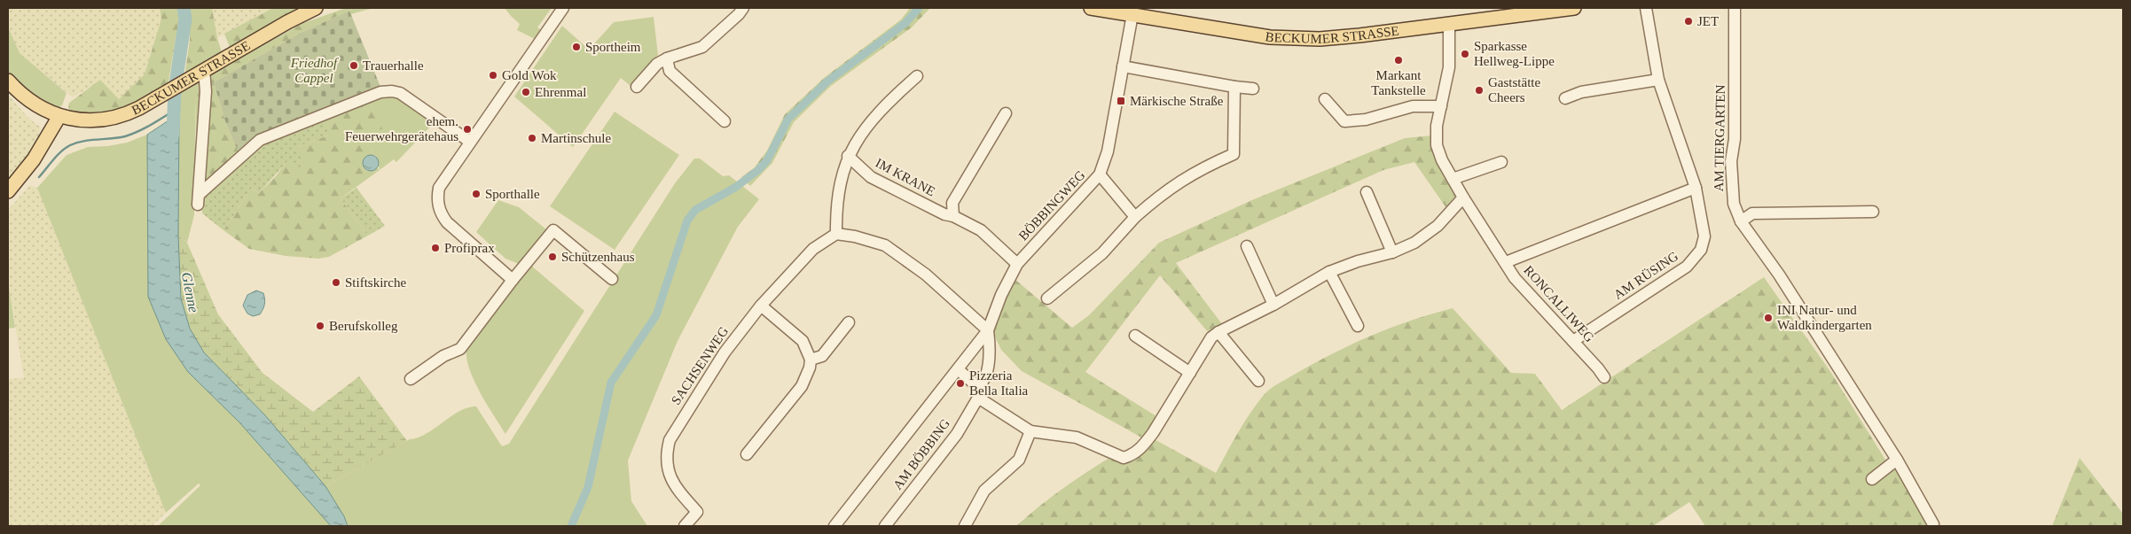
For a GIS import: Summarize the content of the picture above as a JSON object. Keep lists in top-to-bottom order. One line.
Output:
{"streets":{"main road":["BECKUMER STRASSE"],"street":["AM TIERGARTEN","IM KRANE","BÖBBINGWEG","AM RÜSING","RONCALLIWEG","SACHSENWEG","AM BÖBBING"]},"crossings":[["BECKUMER STRASSE","BÖBBINGWEG"],["BECKUMER STRASSE","RONCALLIWEG"],["IM KRANE","BÖBBINGWEG"],["BÖBBINGWEG","AM BÖBBING"],["AM RÜSING","RONCALLIWEG"]],"water":["Glenne"],"parks":["Friedhof Cappel"],"places":{"other":["JET","Sportheim","Sparkasse Hellweg-Lippe","Markant Tankstelle","Trauerhalle","Gold Wok","Gaststätte Cheers","Ehrenmal","ehem. Feuerwehrgerätehaus","Martinschule","Sporthalle","Profiprax","Schützenhaus","Stiftskirche","INI Natur- und Waldkindergarten","Berufskolleg","Pizzeria Bella Italia"],"transit":["Märkische Straße"]}}
